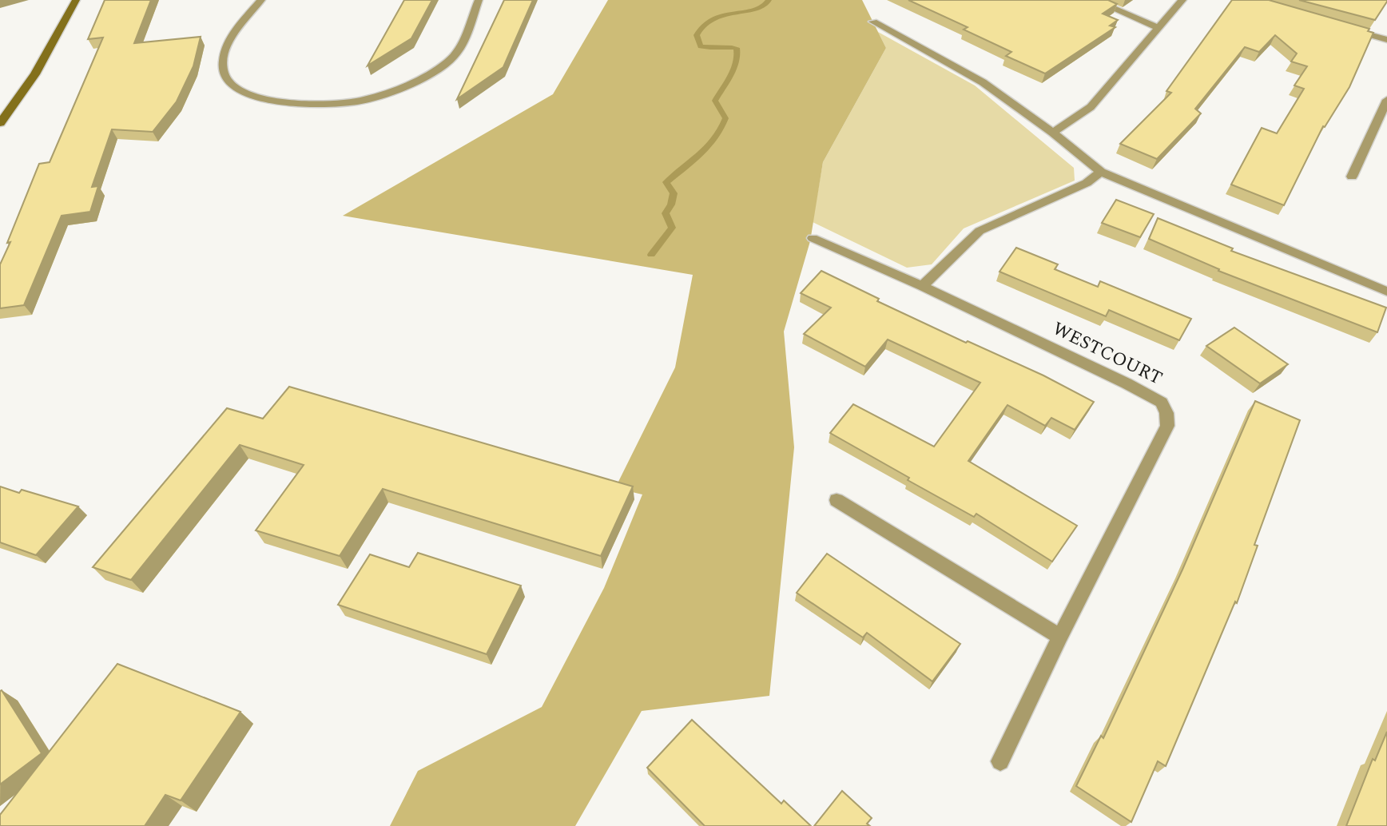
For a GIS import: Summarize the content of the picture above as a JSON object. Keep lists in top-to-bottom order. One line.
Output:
{"streets":{"street":["WESTCOURT"]}}
